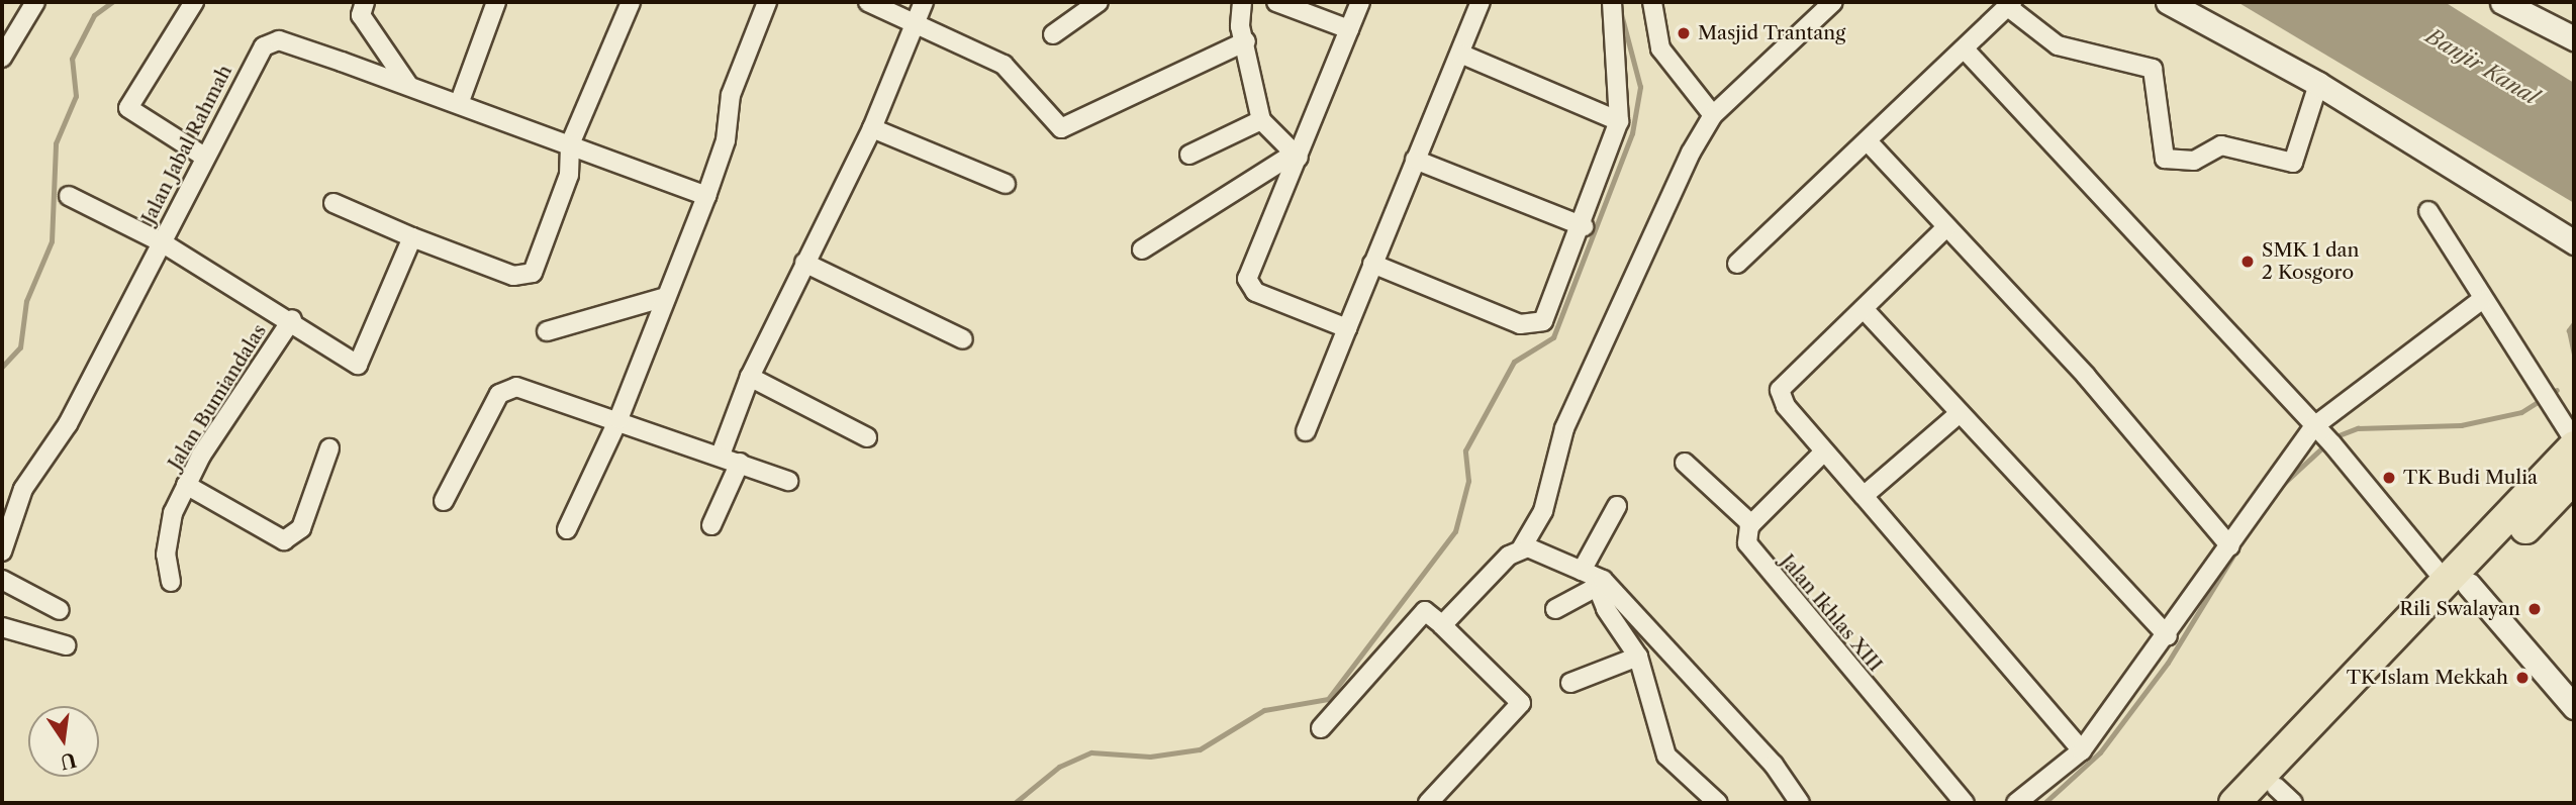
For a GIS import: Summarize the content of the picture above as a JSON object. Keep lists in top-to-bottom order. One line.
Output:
{"streets":{"street":["Jalan Jabal Rahmah","Jalan Bumiandalas","Jalan Ikhlas XIII"]},"water":["Banjir Kanal"],"places":["Masjid Trantang","SMK 1 dan 2 Kosgoro","TK Budi Mulia","Rili Swalayan","TK Islam Mekkah"],"north":"bottom"}
